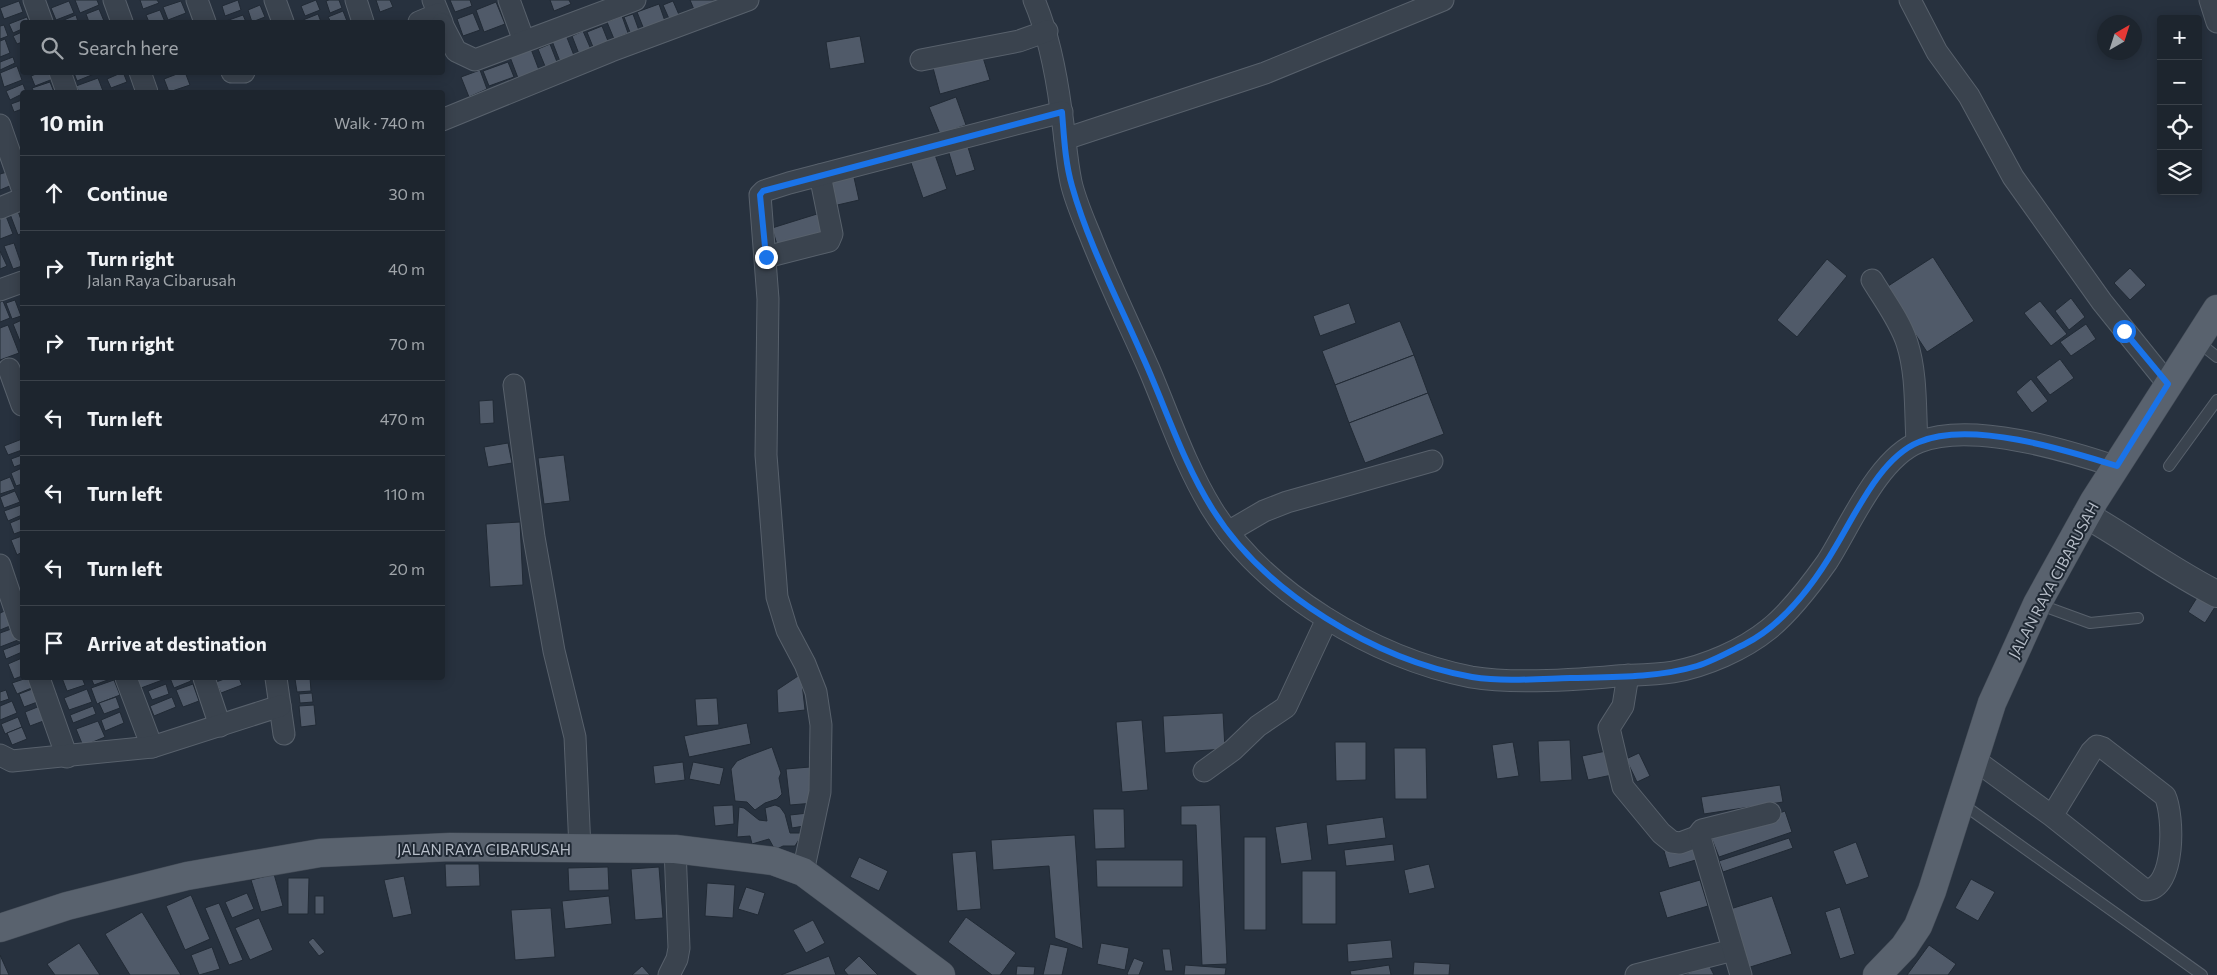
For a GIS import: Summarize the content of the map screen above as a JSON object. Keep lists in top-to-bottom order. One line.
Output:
{"streets":{"main road":["JALAN RAYA CIBARUSAH"]},"north":"top right","page":{"map_buttons":["+","−"],"search":"Search here","heading":["10 min","Walk · 740 m"],"list":[["Continue","30 m"],["Turn right","Jalan Raya Cibarusah","40 m"],["Turn right","70 m"],["Turn left","470 m"],["Turn left","110 m"],["Turn left","20 m"],"Arrive at destination"]}}
